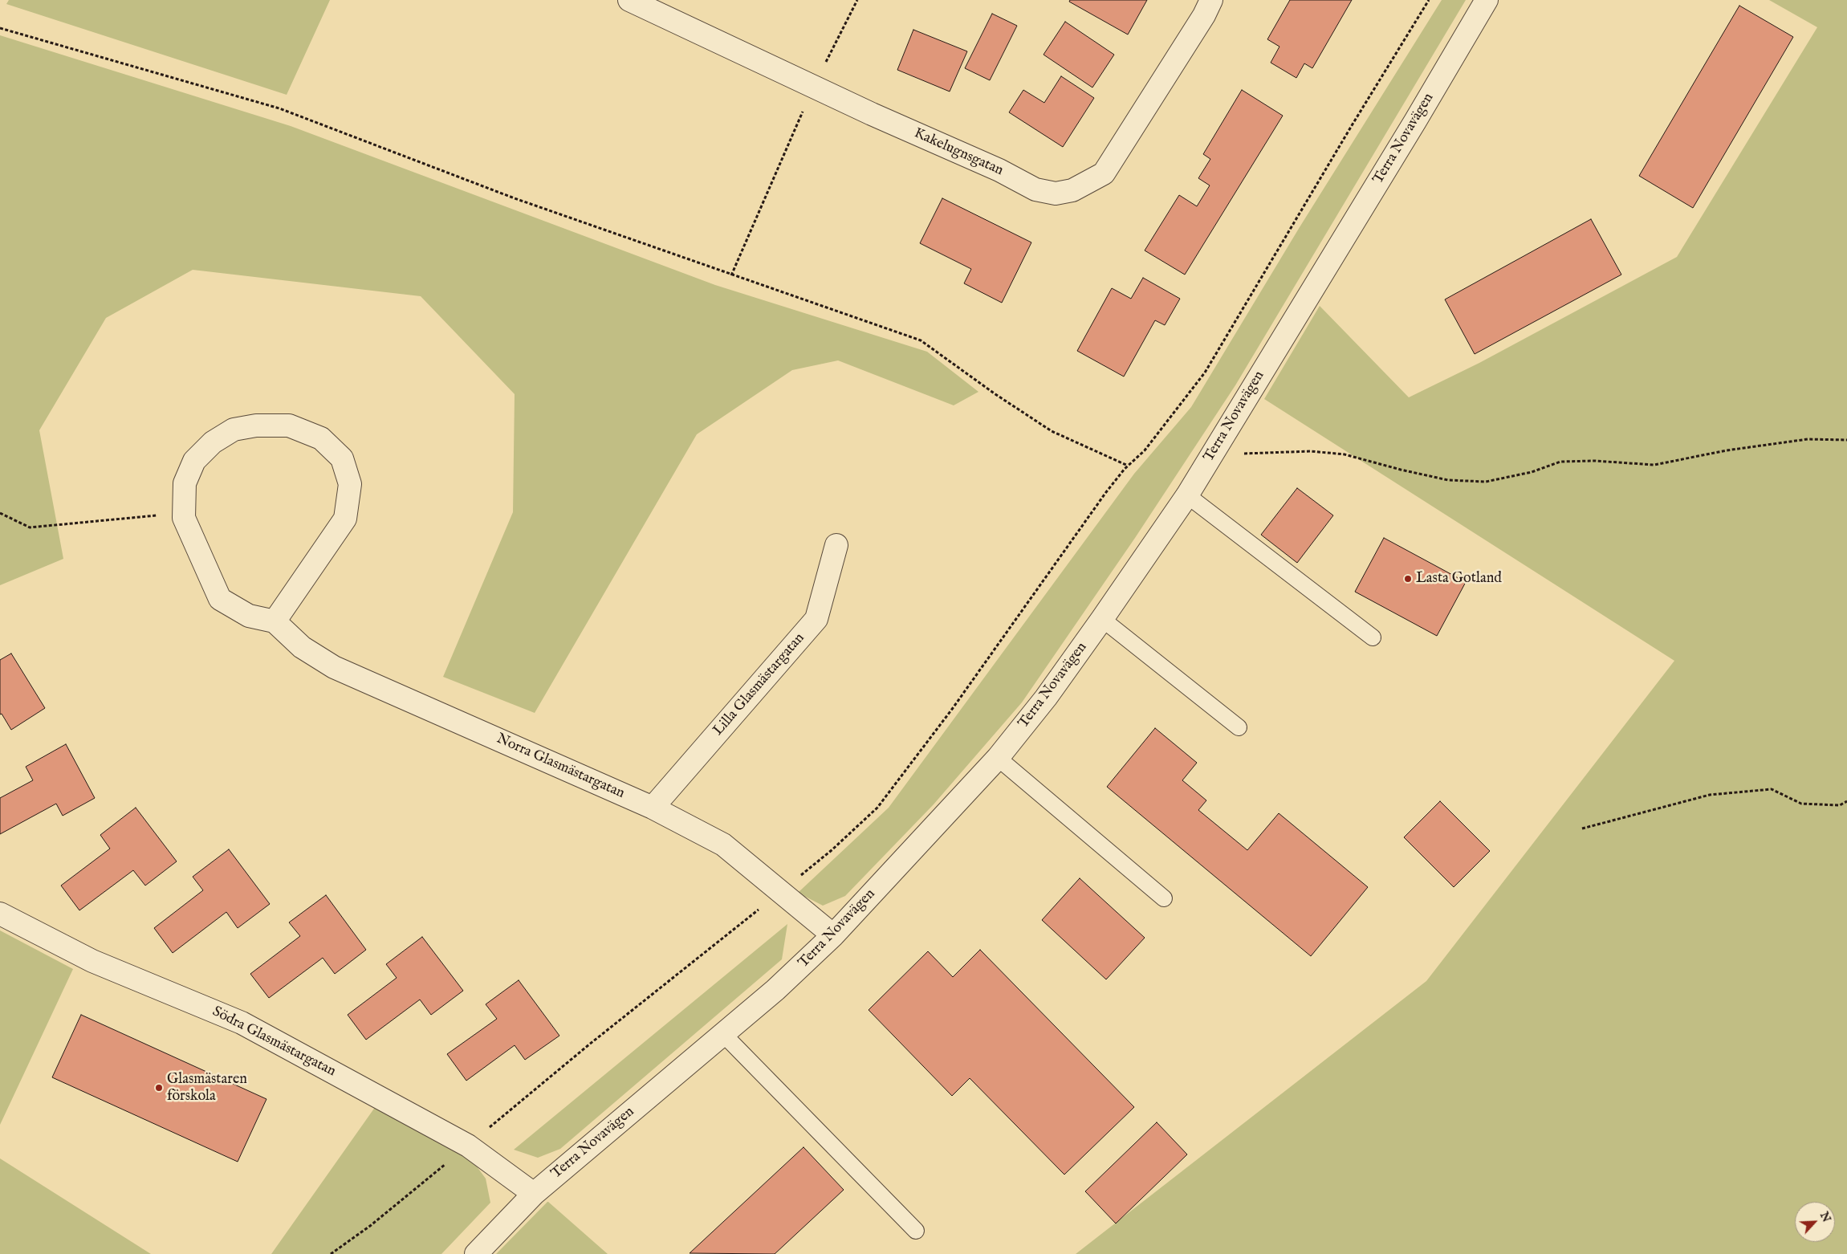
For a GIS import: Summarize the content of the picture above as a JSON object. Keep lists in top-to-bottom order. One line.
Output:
{"streets":{"street":["Terra Novavägen","Kakelugnsgatan","Lilla Glasmästargatan","Norra Glasmästargatan","Södra Glasmästargatan"]},"crossings":[["Terra Novavägen","Norra Glasmästargatan"],["Terra Novavägen","Södra Glasmästargatan"],["Lilla Glasmästargatan","Norra Glasmästargatan"]],"places":["Lasta Gotland","Glasmästaren förskola"],"north":"top right"}
